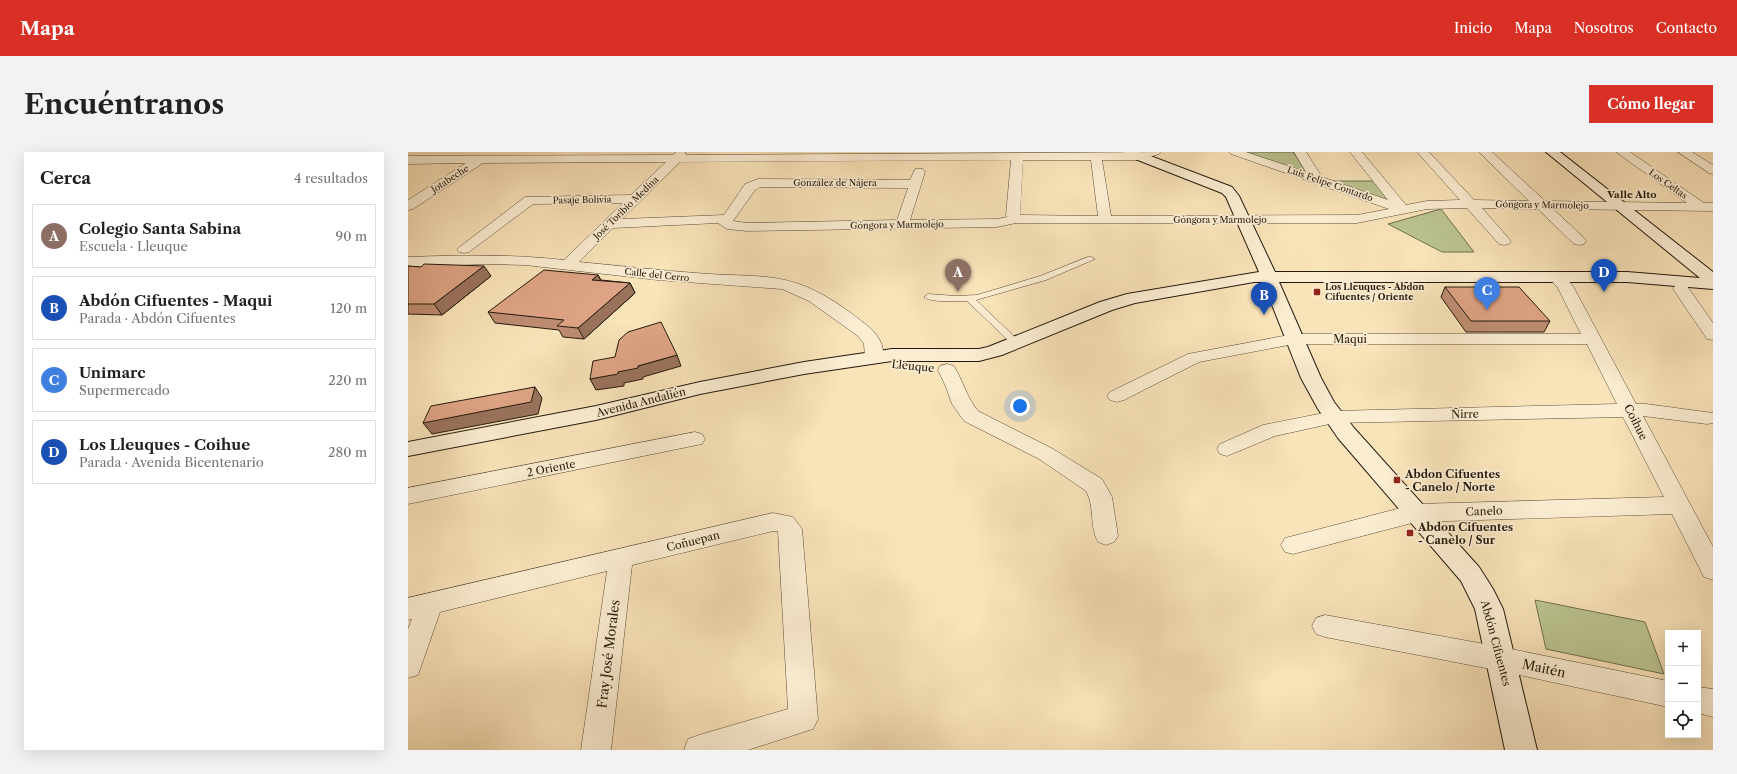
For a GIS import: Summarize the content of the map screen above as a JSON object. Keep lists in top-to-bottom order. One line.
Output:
{"streets":{"main road":["Lleuque","Avenida Andalién","Abdón Cifuentes"],"street":["Jotabeche","González de Nájera","Luis Felipe Contardo","Los Celtas","Pasaje Bolivia","Góngora y Marmolejo","José Toribio Medina","Calle del Cerro","Maqui","Ñirre","Coihue","2 Oriente","Canelo","Coñuepan","Fray José Morales","Maitén"]},"crossings":[["González de Nájera","Góngora y Marmolejo"],["Luis Felipe Contardo","Góngora y Marmolejo"],["Los Celtas","Góngora y Marmolejo"],["Pasaje Bolivia","José Toribio Medina"],["Góngora y Marmolejo","José Toribio Medina"],["Góngora y Marmolejo","Abdón Cifuentes"],["José Toribio Medina","Calle del Cerro"],["Calle del Cerro","Lleuque"],["Calle del Cerro","Avenida Andalién"],["Maqui","Coihue"],["Maqui","Abdón Cifuentes"],["Lleuque","Avenida Andalién"],["Lleuque","Coihue"],["Lleuque","Abdón Cifuentes"],["Ñirre","Coihue"],["Ñirre","Abdón Cifuentes"],["Coihue","Canelo"],["Canelo","Abdón Cifuentes"],["Coñuepan","Fray José Morales"],["Abdón Cifuentes","Maitén"]],"districts":["Valle Alto"],"places":{"transit":["Los Lleuques - Abdon Cifuentes / Oriente","Abdon Cifuentes - Canelo / Norte","Abdon Cifuentes - Canelo / Sur"]},"page":{"header":"Mapa","nav":["Inicio","Mapa","Nosotros","Contacto"],"buttons":"Cómo llegar","title":"Encuéntranos","heading":["Cerca","4 resultados"],"list":[{"mark":"A","name":"Colegio Santa Sabina","note":"Escuela · Lleuque","value":"90 m"},{"mark":"B","name":"Abdón Cifuentes - Maqui","note":"Parada · Abdón Cifuentes","value":"120 m"},{"mark":"C","name":"Unimarc","note":"Supermercado","value":"220 m"},{"mark":"D","name":"Los Lleuques - Coihue","note":"Parada · Avenida Bicentenario","value":"280 m"}],"pins":["A","D","C","B"],"map_buttons":["+","−"]}}
